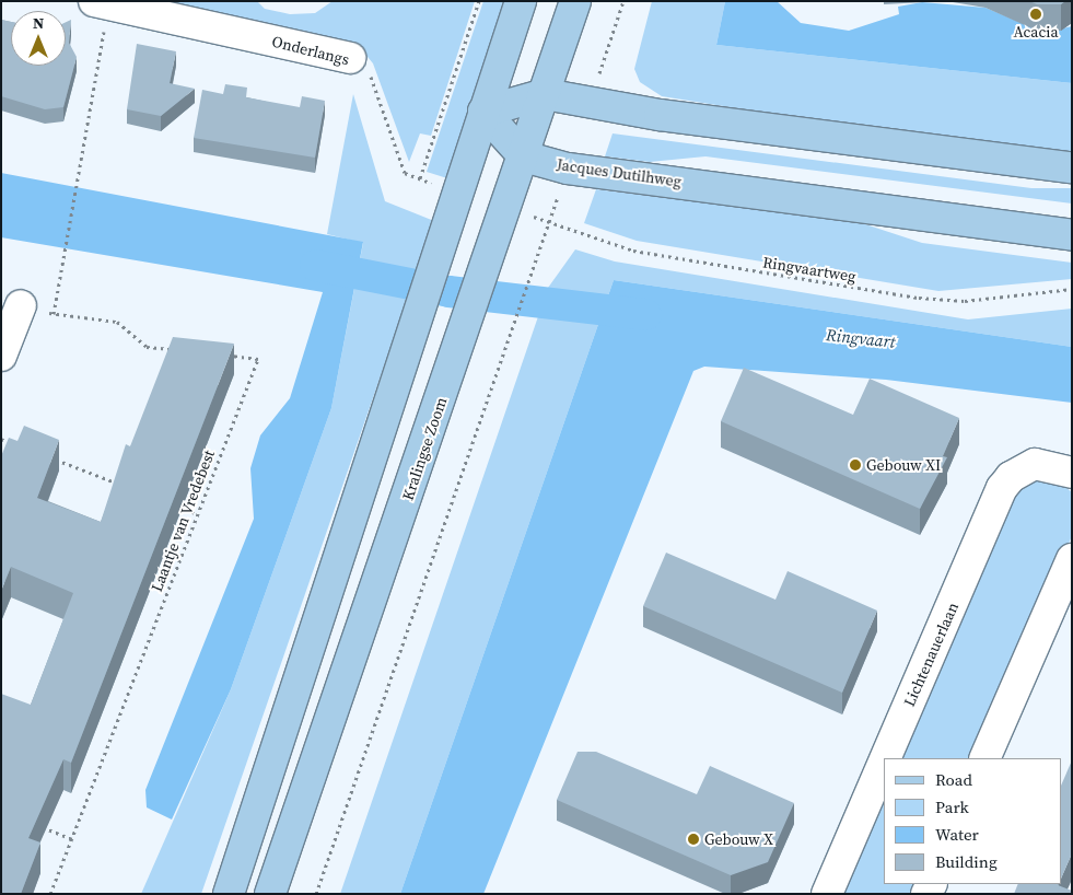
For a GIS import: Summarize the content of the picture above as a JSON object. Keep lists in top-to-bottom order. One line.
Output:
{"streets":{"main road":["Jacques Dutilhweg","Kralingse Zoom"],"street":["Onderlangs","Lichtenauerlaan"],"path":["Ringvaartweg","Laantje van Vredebest"]},"crossings":[["Jacques Dutilhweg","Kralingse Zoom"]],"water":["Ringvaart"],"places":["Acacia","Gebouw XI","Gebouw X"],"legend":["Road","Park","Water","Building"],"north":"top"}
